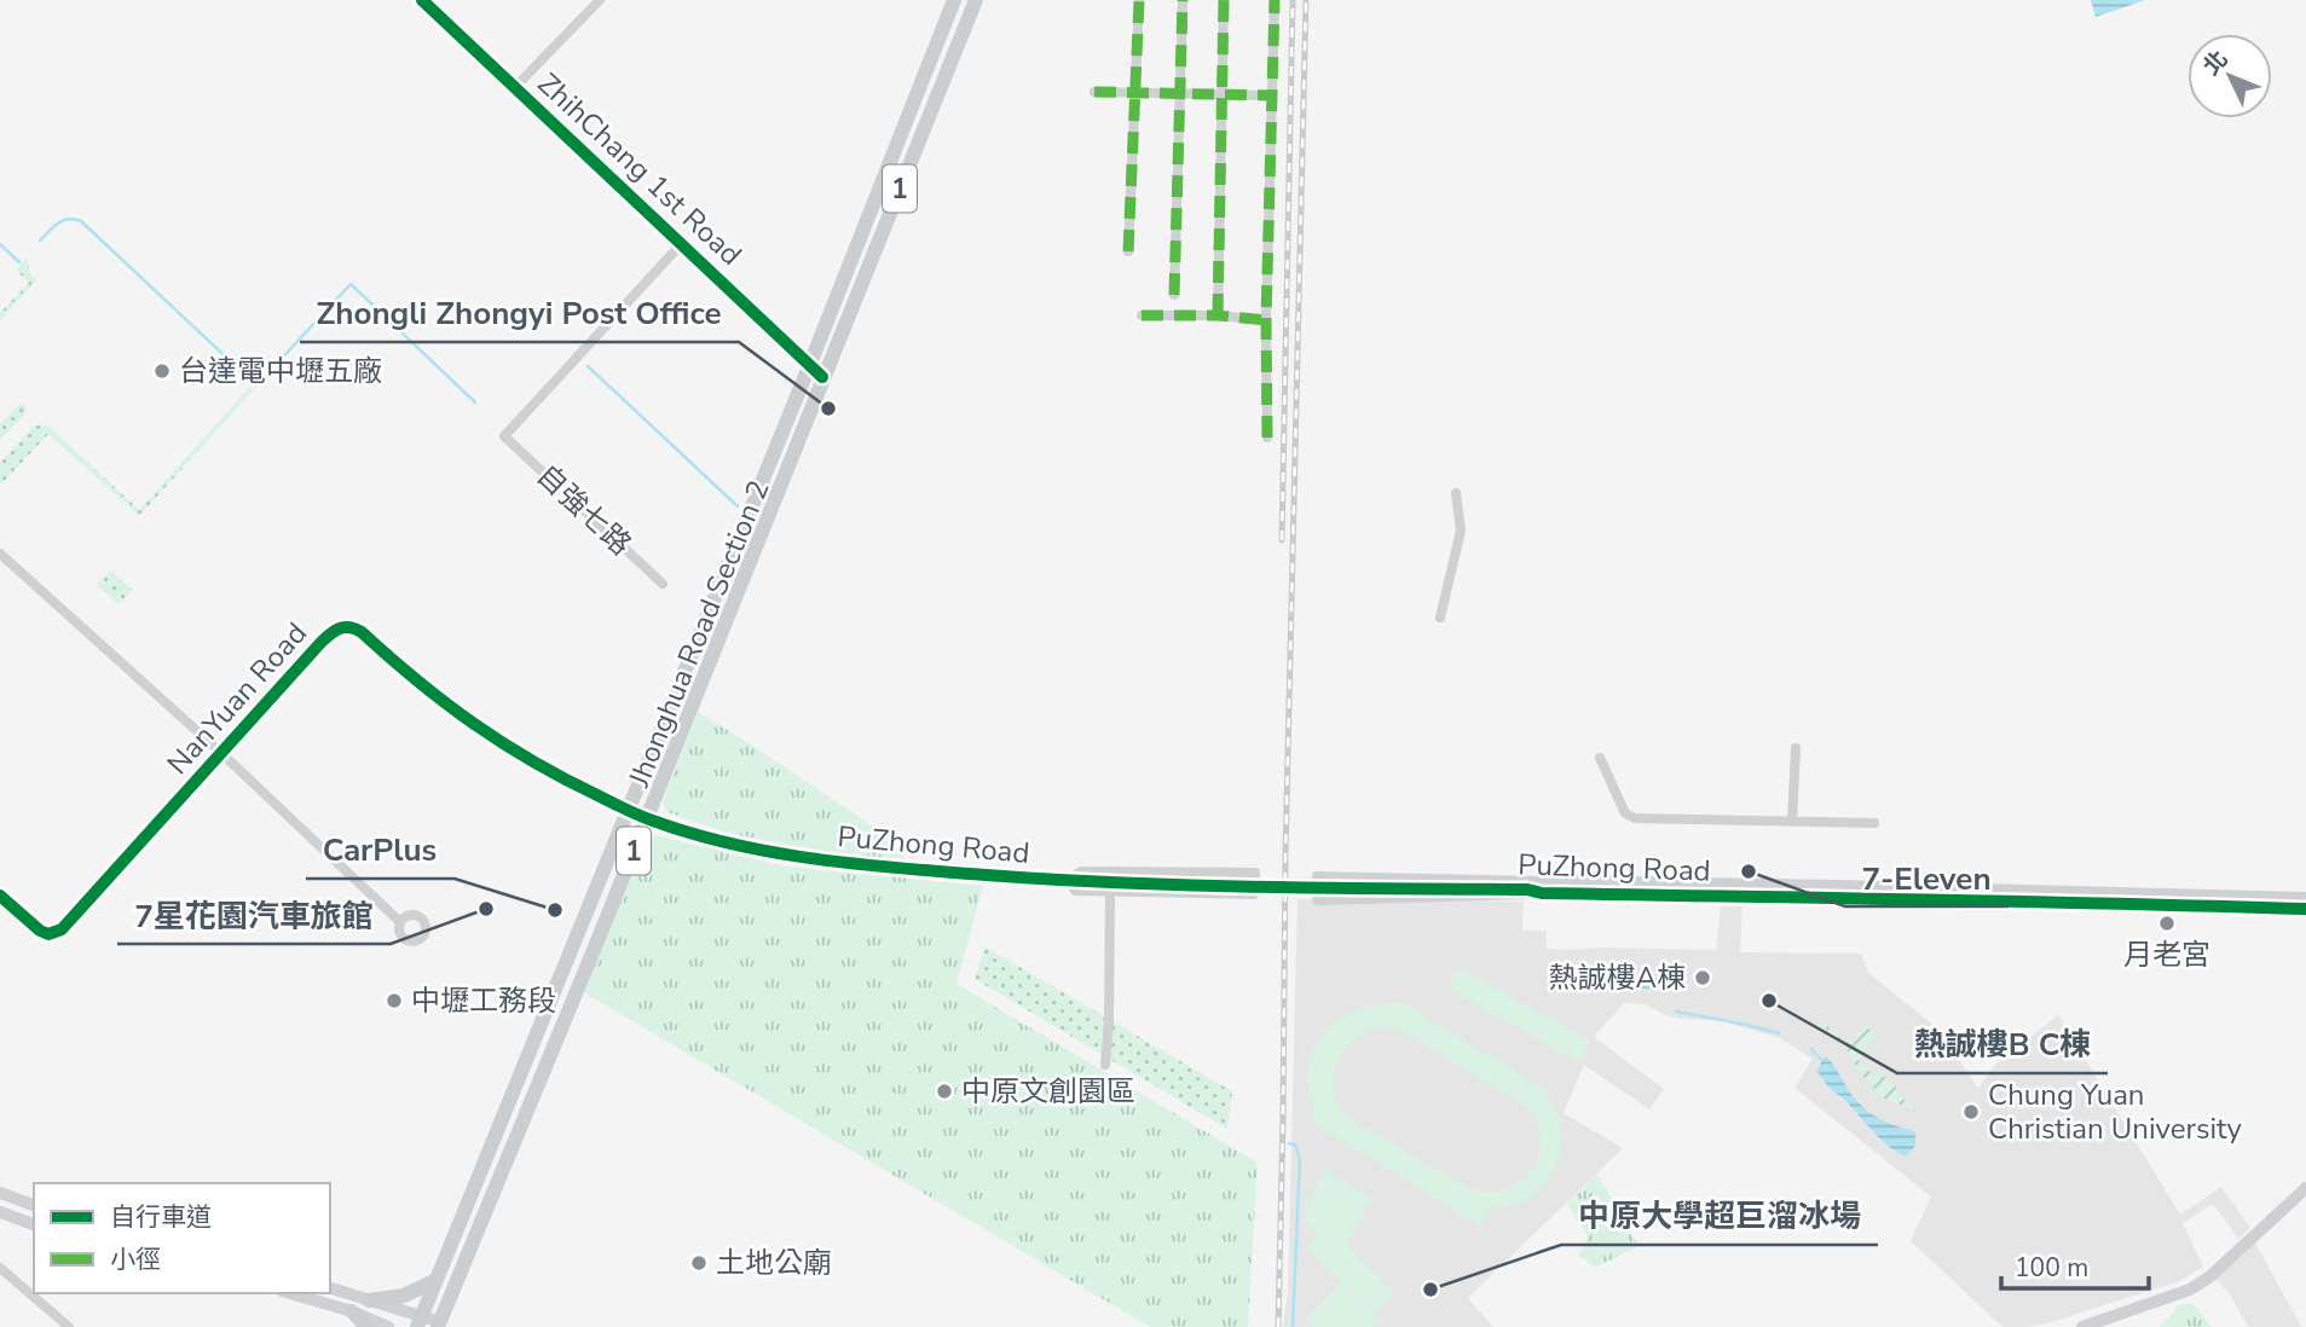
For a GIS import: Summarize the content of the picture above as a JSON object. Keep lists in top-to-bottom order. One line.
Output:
{"streets":{"main road":["1","Jhonghua Road Section 2"],"street":["ZhihChang 1st Road","自強七路","NanYuan Road","PuZhong Road"]},"crossings":[["ZhihChang 1st Road","1"],["ZhihChang 1st Road","自強七路"],["ZhihChang 1st Road","Jhonghua Road Section 2"],["1","Jhonghua Road Section 2"],["Jhonghua Road Section 2","NanYuan Road"],["Jhonghua Road Section 2","PuZhong Road"],["NanYuan Road","PuZhong Road"]],"places":["台達電中壢五廠","Zhongli Zhongyi Post Office","7-Eleven","7星花園汽車旅館","CarPlus","月老宮","熱誠樓A棟","中壢工務段","熱誠樓B C棟","中原文創園區","Chung Yuan Christian University","土地公廟","中原大學超巨溜冰場"],"legend":["自行車道","小徑"],"scale_bar":"100 m","north":"top left"}
